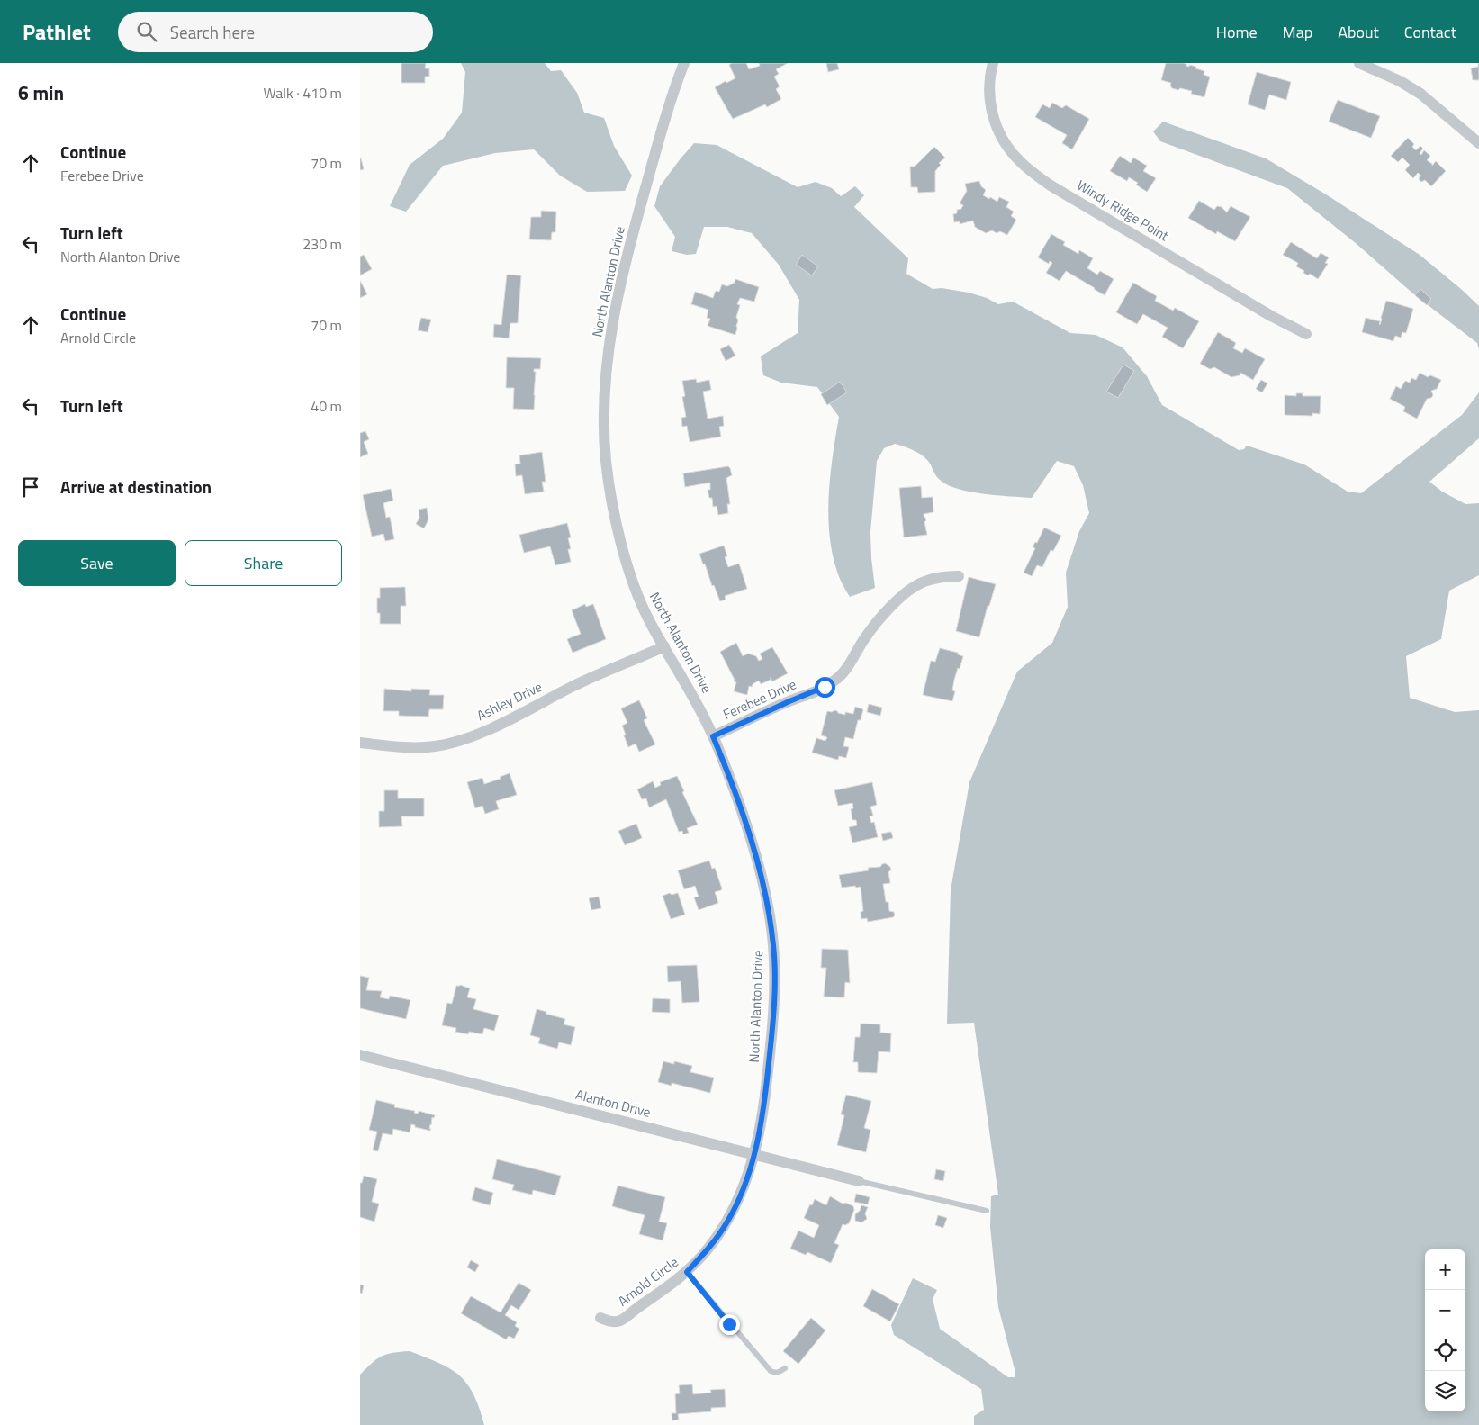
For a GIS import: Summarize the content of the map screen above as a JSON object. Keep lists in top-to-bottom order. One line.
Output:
{"streets":{"street":["Windy Ridge Point","North Alanton Drive","Ferebee Drive","Ashley Drive","Alanton Drive","Arnold Circle"]},"crossings":[["North Alanton Drive","Ferebee Drive"],["North Alanton Drive","Ashley Drive"],["North Alanton Drive","Alanton Drive"],["North Alanton Drive","Arnold Circle"],["Alanton Drive","Arnold Circle"]],"page":{"header":"Pathlet","search":"Search here","nav":["Home","Map","About","Contact"],"heading":["6 min","Walk · 410 m"],"list":[["Continue","Ferebee Drive","70 m"],["Turn left","North Alanton Drive","230 m"],["Continue","Arnold Circle","70 m"],["Turn left","40 m"],"Arrive at destination"],"buttons":["Save","Share"],"map_buttons":["+","−"]}}
